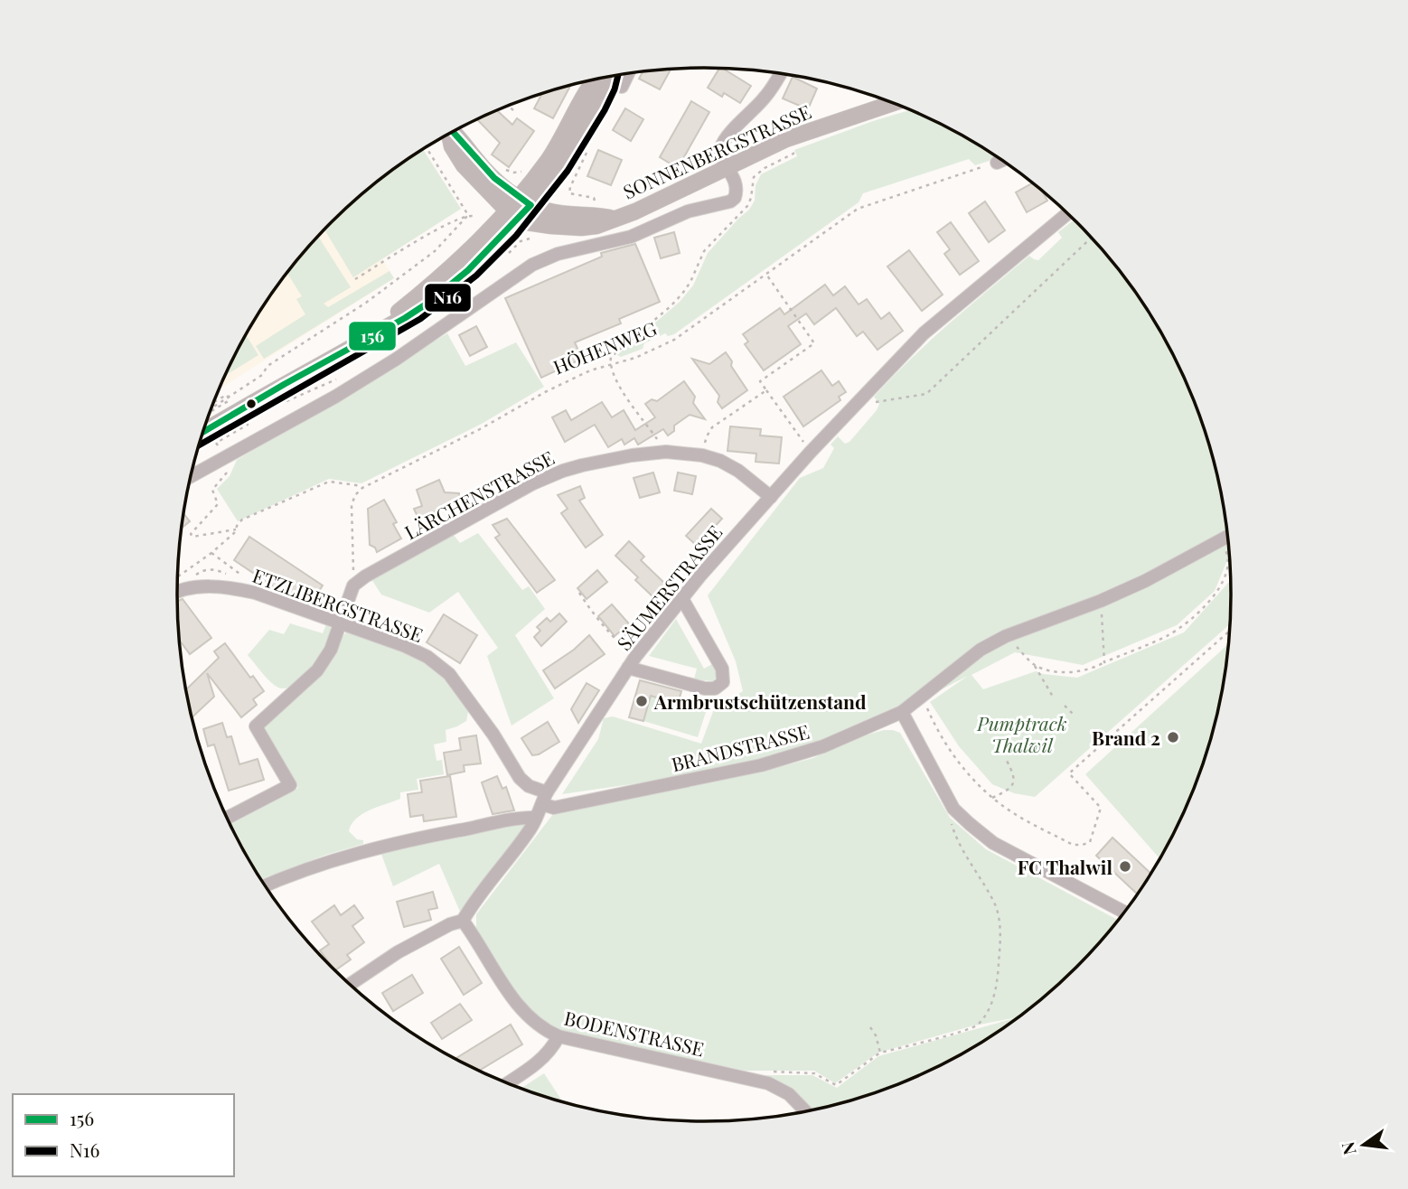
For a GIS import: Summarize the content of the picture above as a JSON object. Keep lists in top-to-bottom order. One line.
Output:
{"streets":{"main road":["SONNENBERGSTRASSE"],"street":["LÄRCHENSTRASSE","SÄUMERSTRASSE","ETZLIBERGSTRASSE","BRANDSTRASSE","BODENSTRASSE"],"path":["HÖHENWEG"]},"crossings":[["LÄRCHENSTRASSE","SÄUMERSTRASSE"],["SÄUMERSTRASSE","ETZLIBERGSTRASSE"],["SÄUMERSTRASSE","BRANDSTRASSE"],["ETZLIBERGSTRASSE","BRANDSTRASSE"]],"parks":["Pumptrack Thalwil"],"places":["Armbrustschützenstand","Brand 2","FC Thalwil"],"lines":["transit line N16","transit line 156"],"legend":["156","N16"],"north":"left"}
